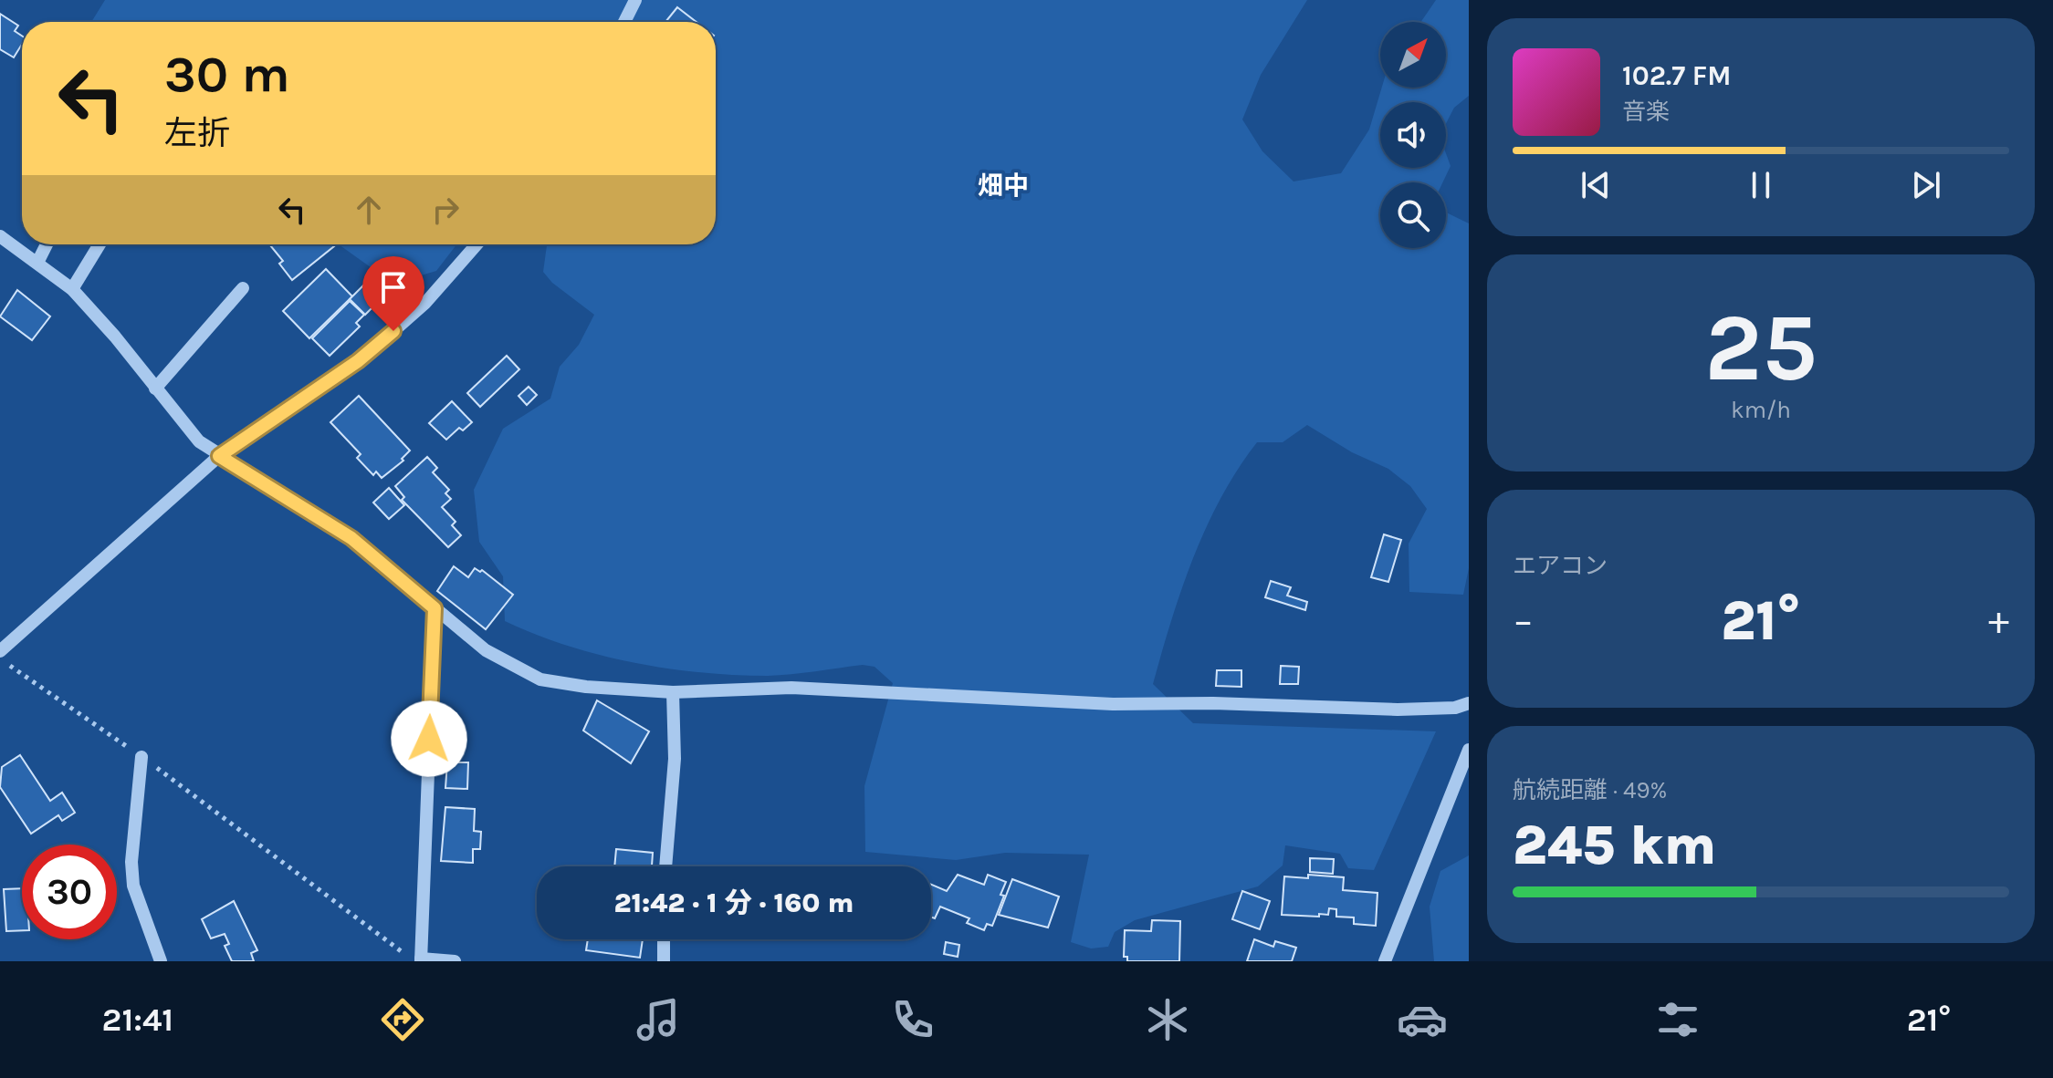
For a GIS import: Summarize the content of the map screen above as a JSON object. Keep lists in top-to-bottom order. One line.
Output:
{"districts":["畑中"],"north":"top right","page":{"turn":["30 m","左折"],"song":["102.7 FM","音楽"],"tile":[["25","km/h"],"エアコン",["航続距離 · 49%","245 km"]],"heat":["−","21°","+"],"limit":"30","trip":"21:42 · 1 分 · 160 m","tabs":["21:41","21°"]}}
